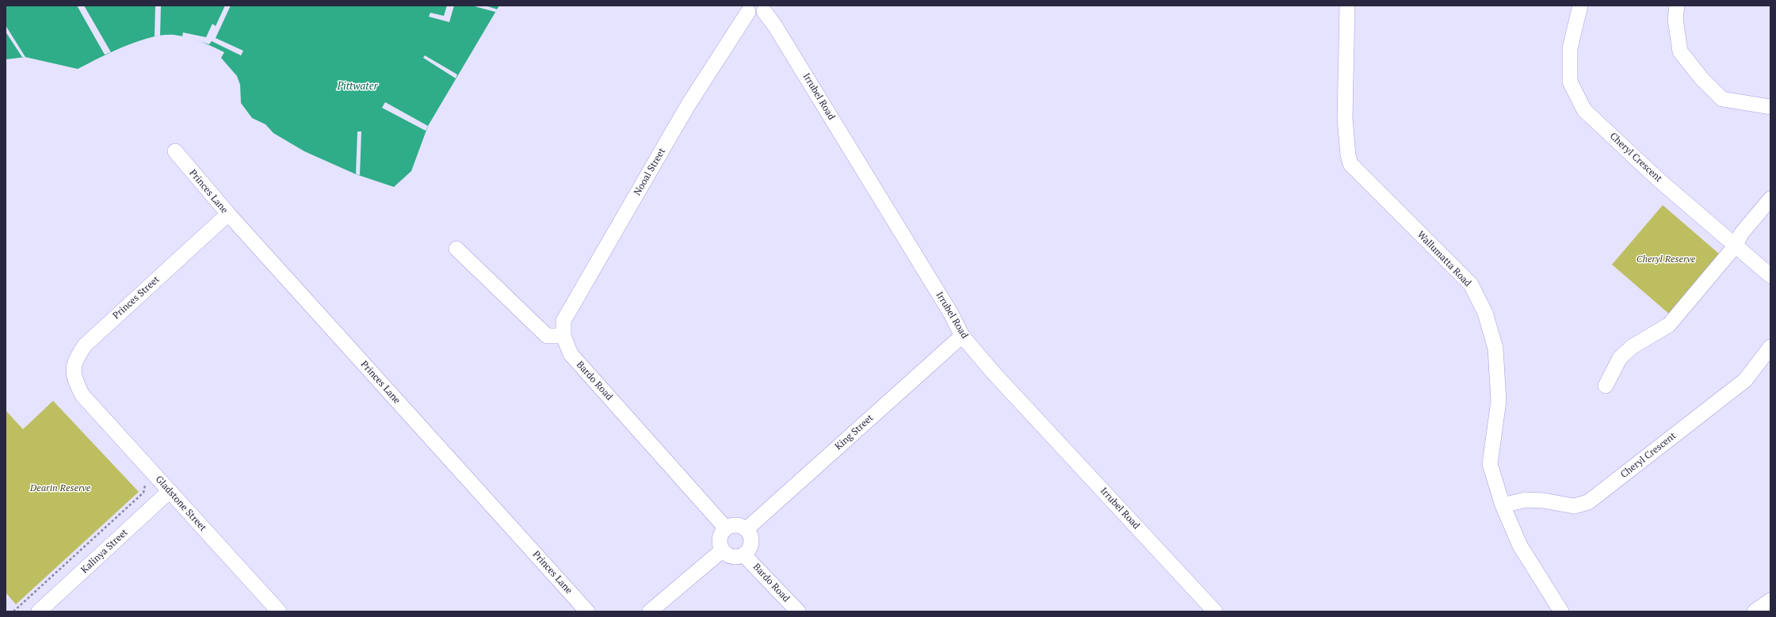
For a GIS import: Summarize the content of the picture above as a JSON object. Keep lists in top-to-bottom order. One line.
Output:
{"streets":{"street":["Irrubel Road","Cheryl Crescent","Nooal Street","Princes Lane","Wallumatta Road","Princes Street","Bardo Road","King Street","Gladstone Street","Kalinya Street"]},"crossings":[["Irrubel Road","King Street"],["Cheryl Crescent","Wallumatta Road"],["Nooal Street","Bardo Road"],["Princes Lane","Princes Street"],["Princes Street","Gladstone Street"],["Bardo Road","King Street"],["Gladstone Street","Kalinya Street"]],"water":["Pittwater"],"parks":["Cheryl Reserve","Dearin Reserve"]}
